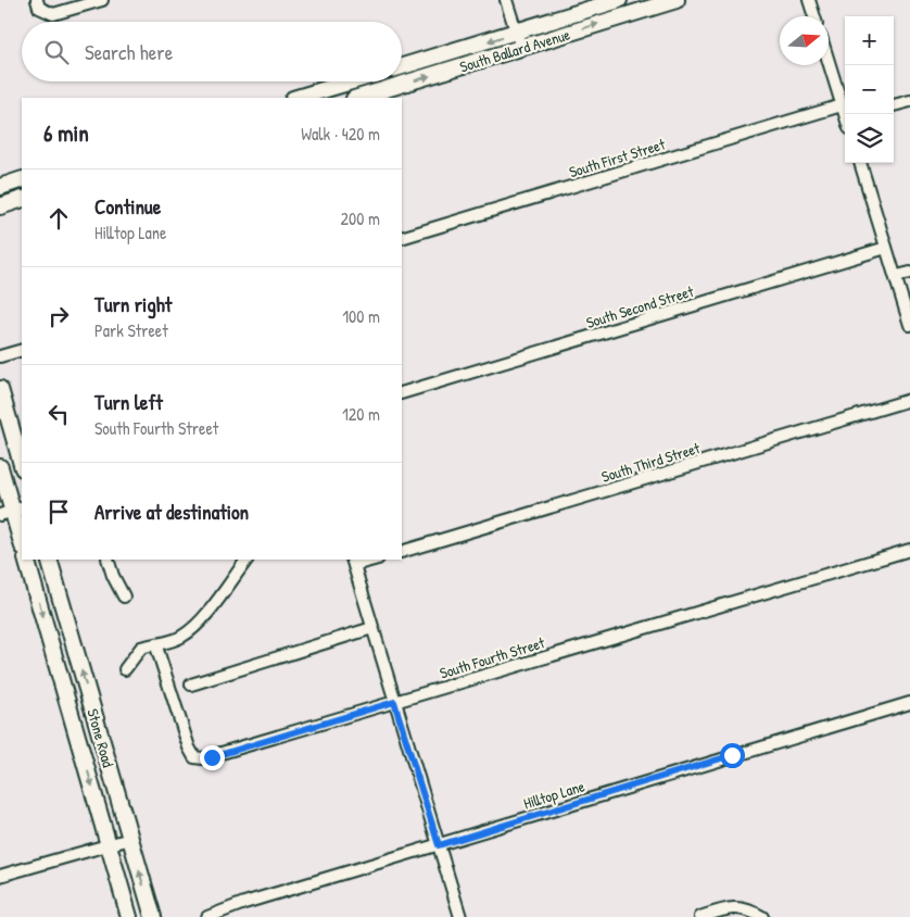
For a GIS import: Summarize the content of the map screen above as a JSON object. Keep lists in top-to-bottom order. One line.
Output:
{"streets":{"main road":["South Ballard Avenue","Stone Road"],"street":["South First Street","South Second Street","South Third Street","South Fourth Street","Hilltop Lane"]},"north":"right","page":{"map_buttons":["+","−"],"search":"Search here","heading":["6 min","Walk · 420 m"],"list":[["Continue","Hilltop Lane","200 m"],["Turn right","Park Street","100 m"],["Turn left","South Fourth Street","120 m"],"Arrive at destination"]}}
